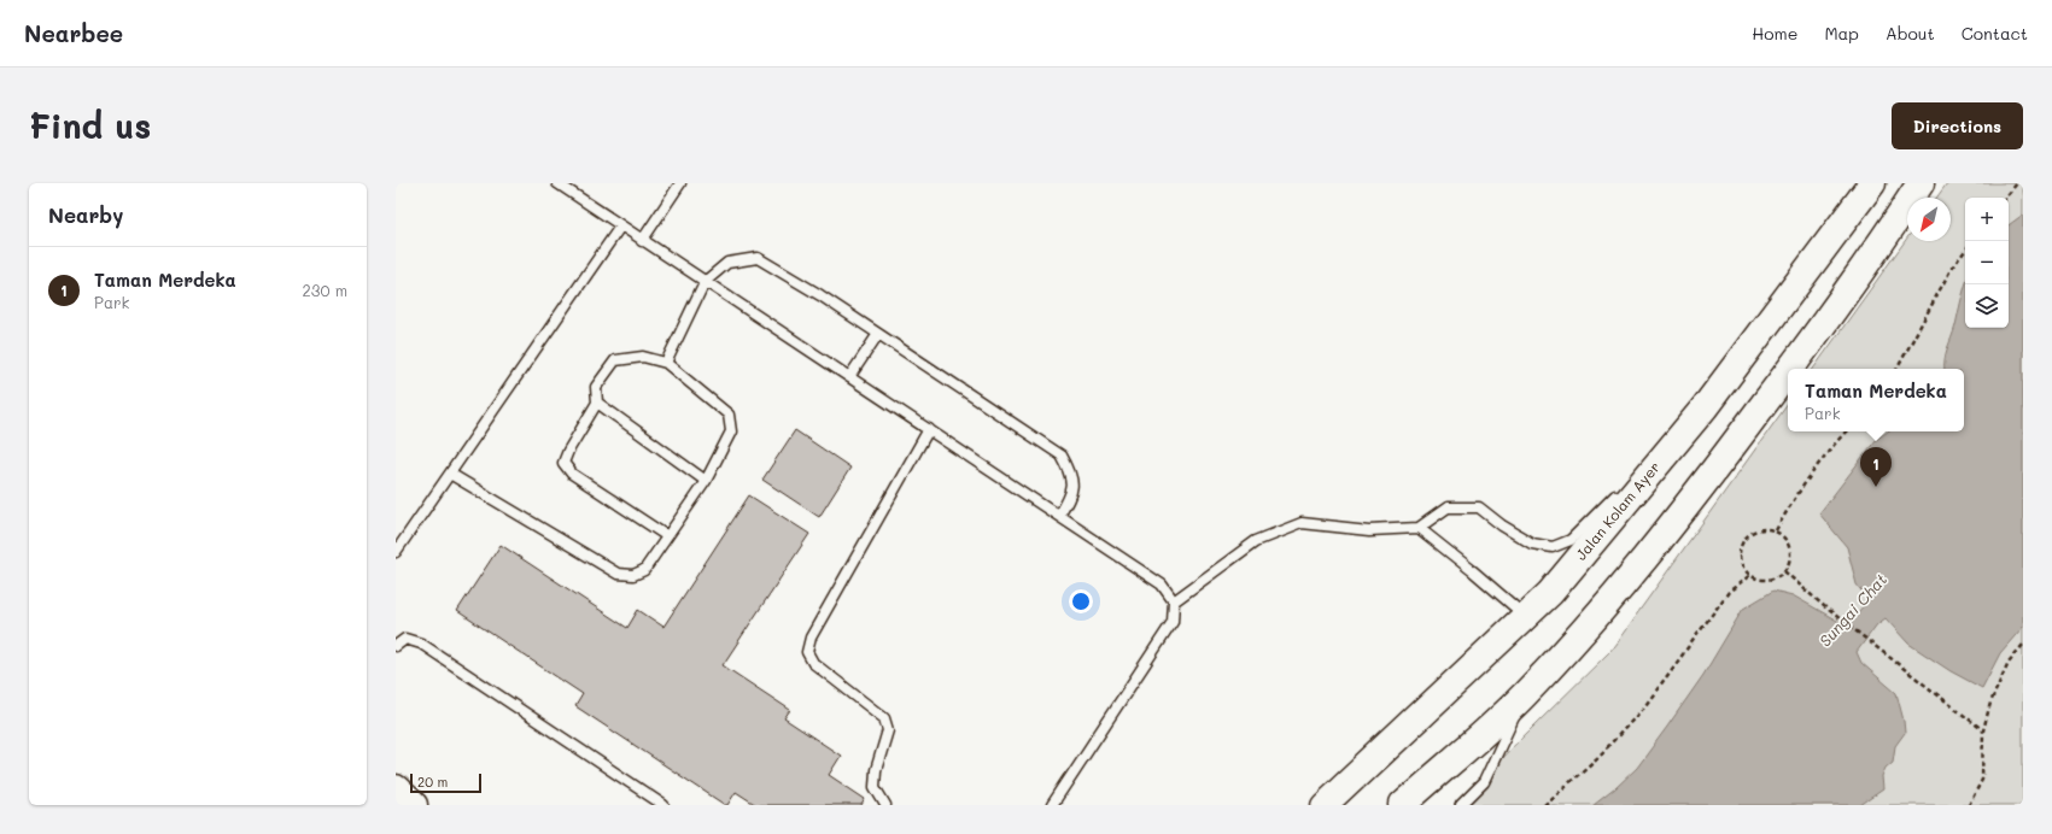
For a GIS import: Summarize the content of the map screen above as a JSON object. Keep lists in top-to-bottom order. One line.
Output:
{"streets":{"main road":["Jalan Kolam Ayer"]},"water":["Sungai Chat"],"scale_bar":"20 m","north":"bottom left","page":{"header":"Nearbee","nav":["Home","Map","About","Contact"],"buttons":"Directions","title":"Find us","heading":"Nearby","map_buttons":["+","−"],"list":[{"mark":"1","name":"Taman Merdeka","note":"Park","value":"230 m"}],"popup":["Taman Merdeka","Park"],"pins":"1","scale":"20 m"}}
